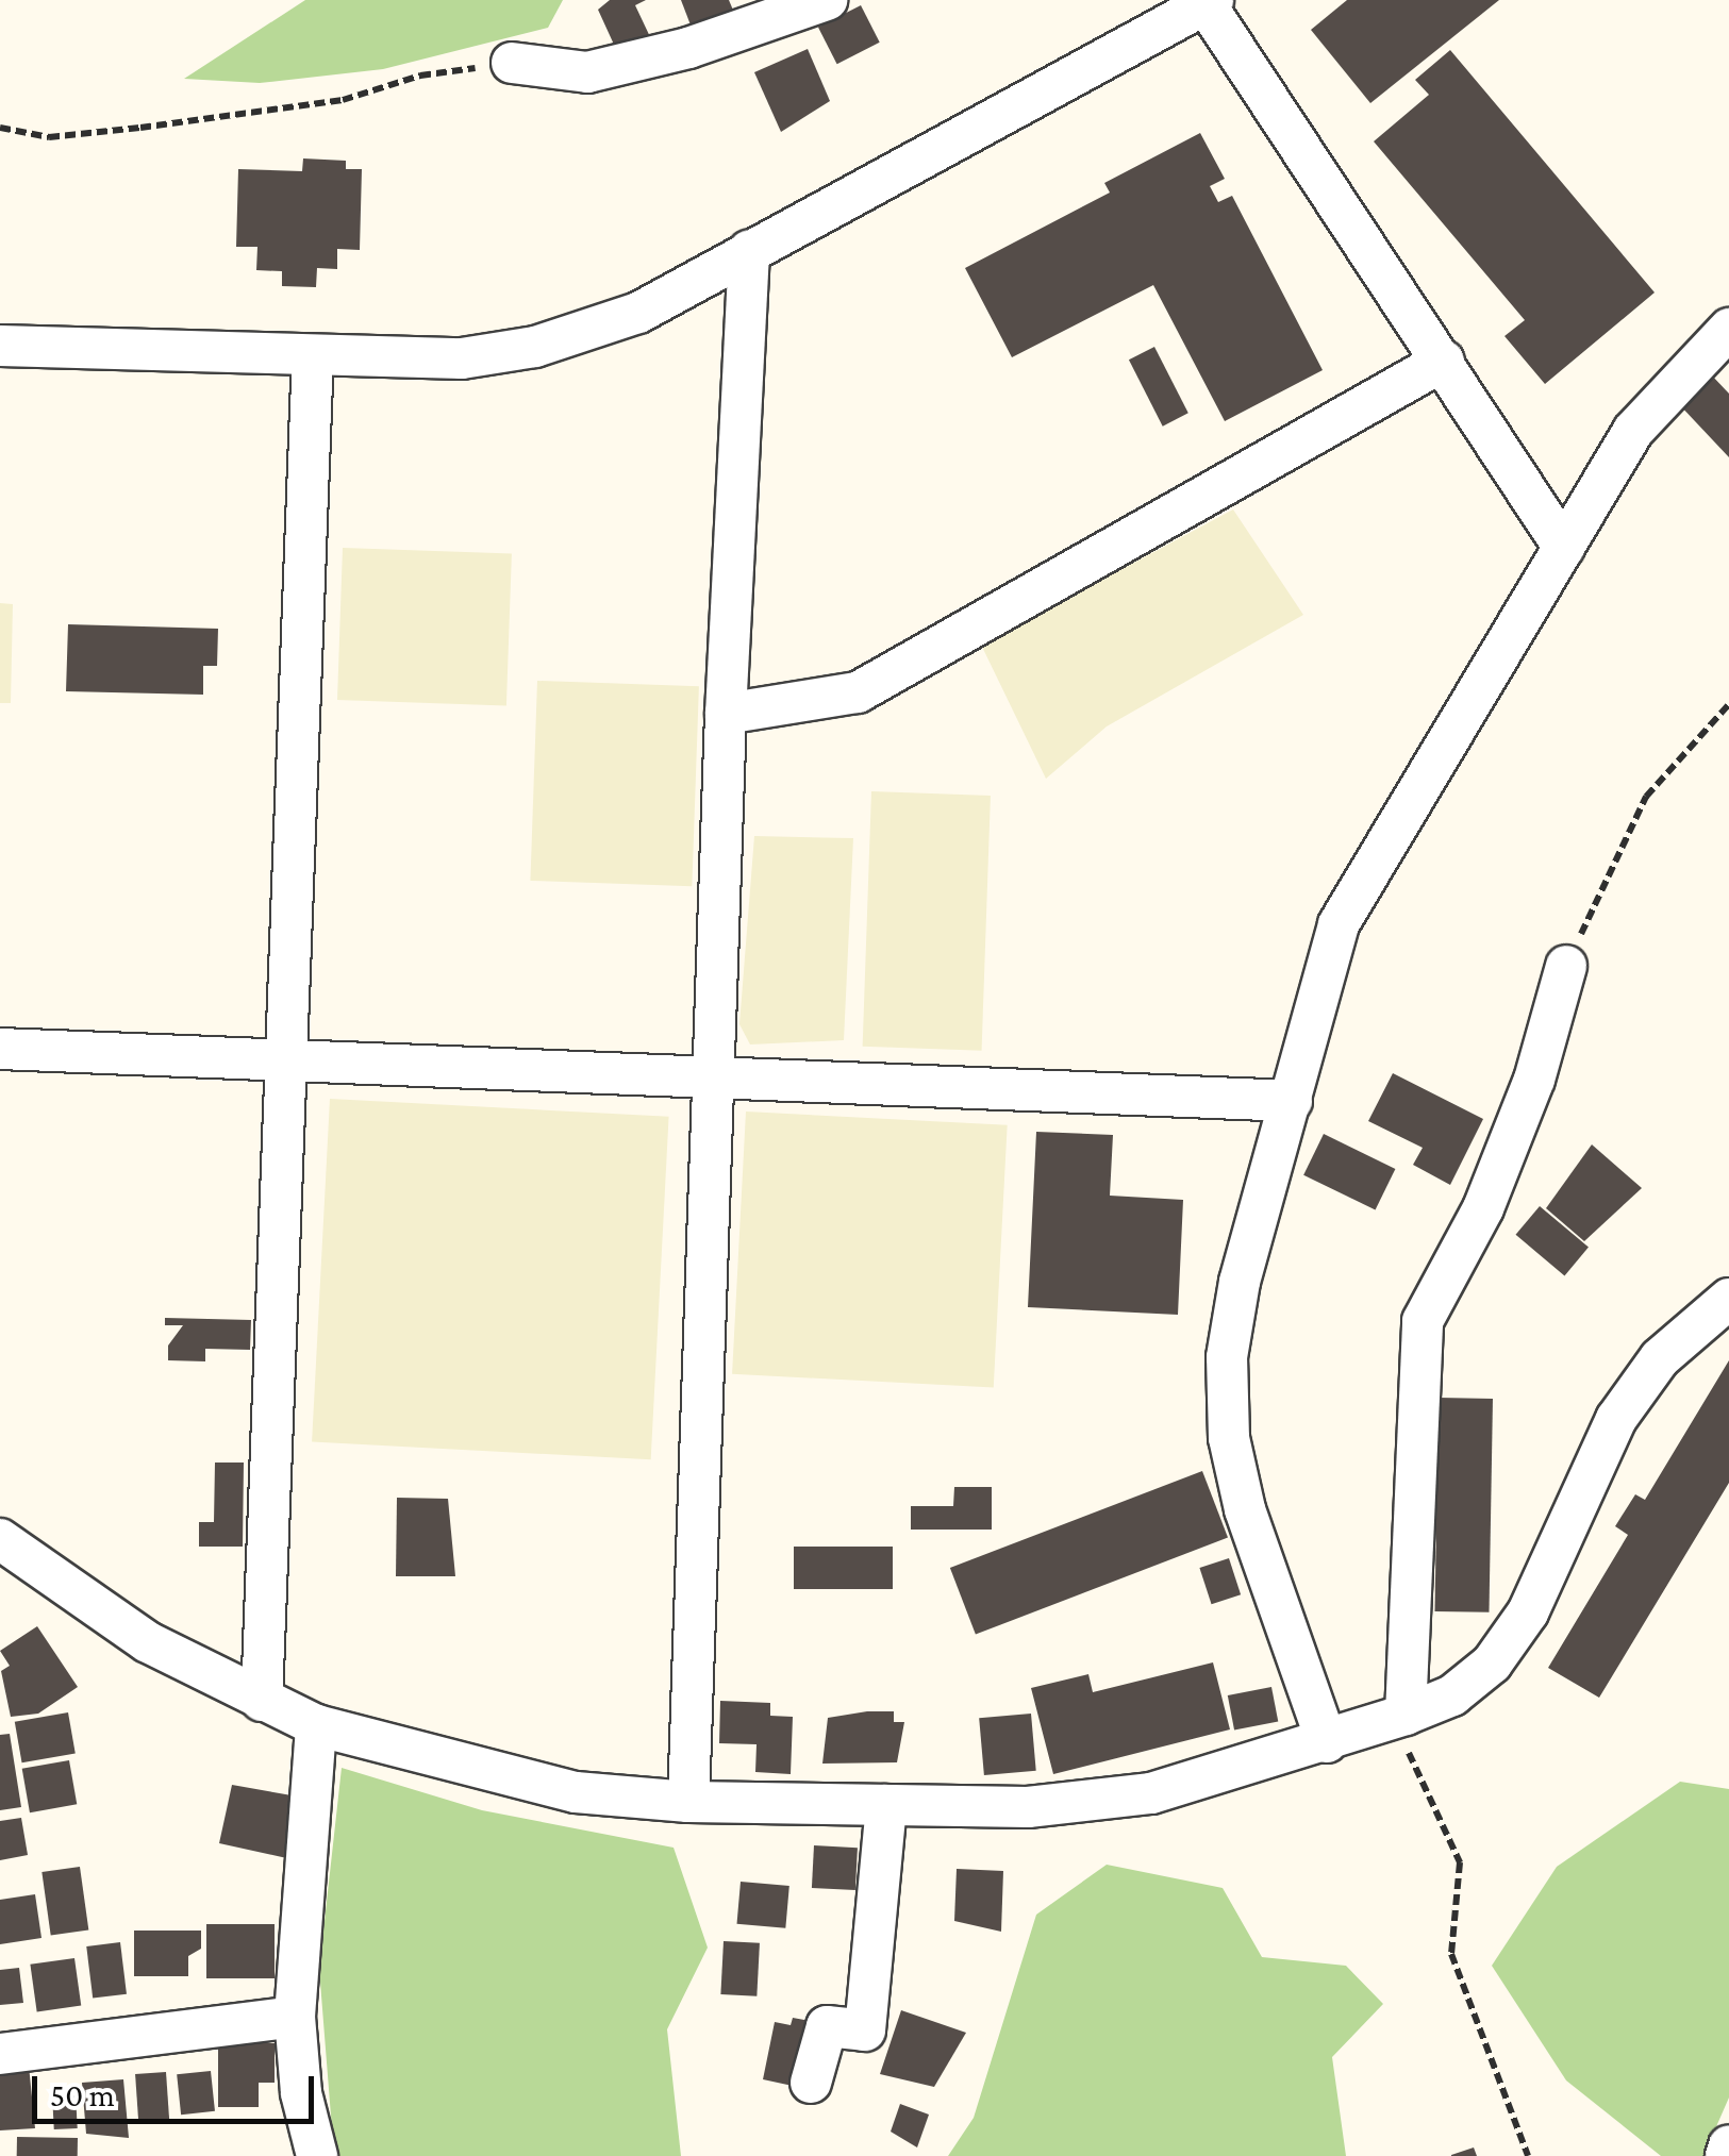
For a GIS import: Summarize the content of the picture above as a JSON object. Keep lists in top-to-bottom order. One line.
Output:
{"scale_bar":"50 m"}
